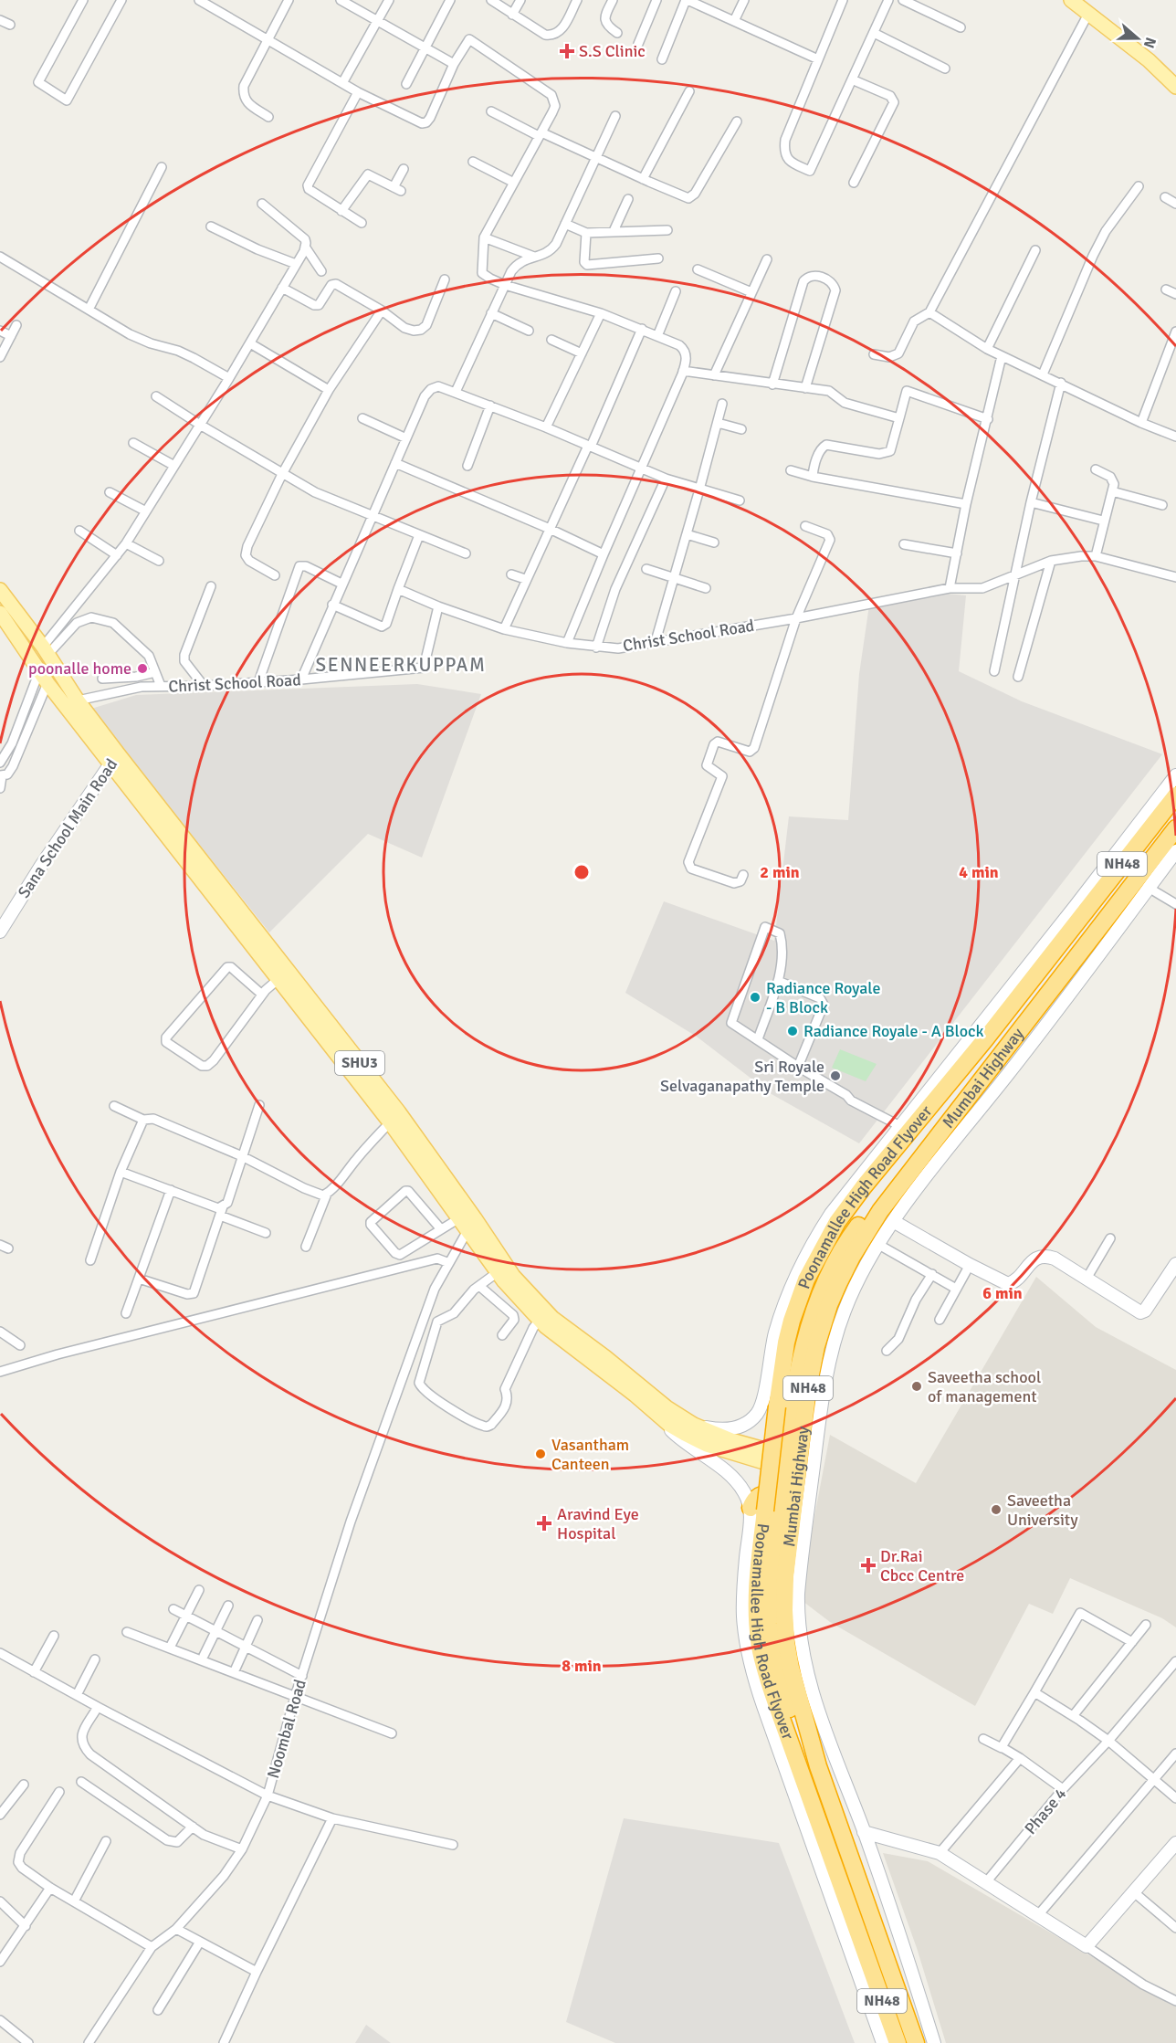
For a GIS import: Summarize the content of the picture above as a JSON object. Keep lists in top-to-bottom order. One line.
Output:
{"streets":{"highway":["NH48","Mumbai Highway","Poonamallee High Road Flyover"],"main road":["SHU3"],"street":["Christ School Road","Sana School Main Road","Noombal Road","Phase 4"]},"crossings":[["Christ School Road","SHU3"],["Sana School Main Road","SHU3"],["NH48","Poonamallee High Road Flyover"],["SHU3","Noombal Road"]],"districts":["SENNEERKUPPAM"],"places":{"health":["S.S Clinic","Aravind Eye Hospital","Dr.Rai Cbcc Centre"],"other":["poonalle home","Radiance Royale - B Block","Radiance Royale - A Block","Sri Royale Selvaganapathy Temple","Saveetha school of management","Vasantham Canteen","Saveetha University"]},"north":"right","rings":["2 min","4 min","6 min","8 min"]}
